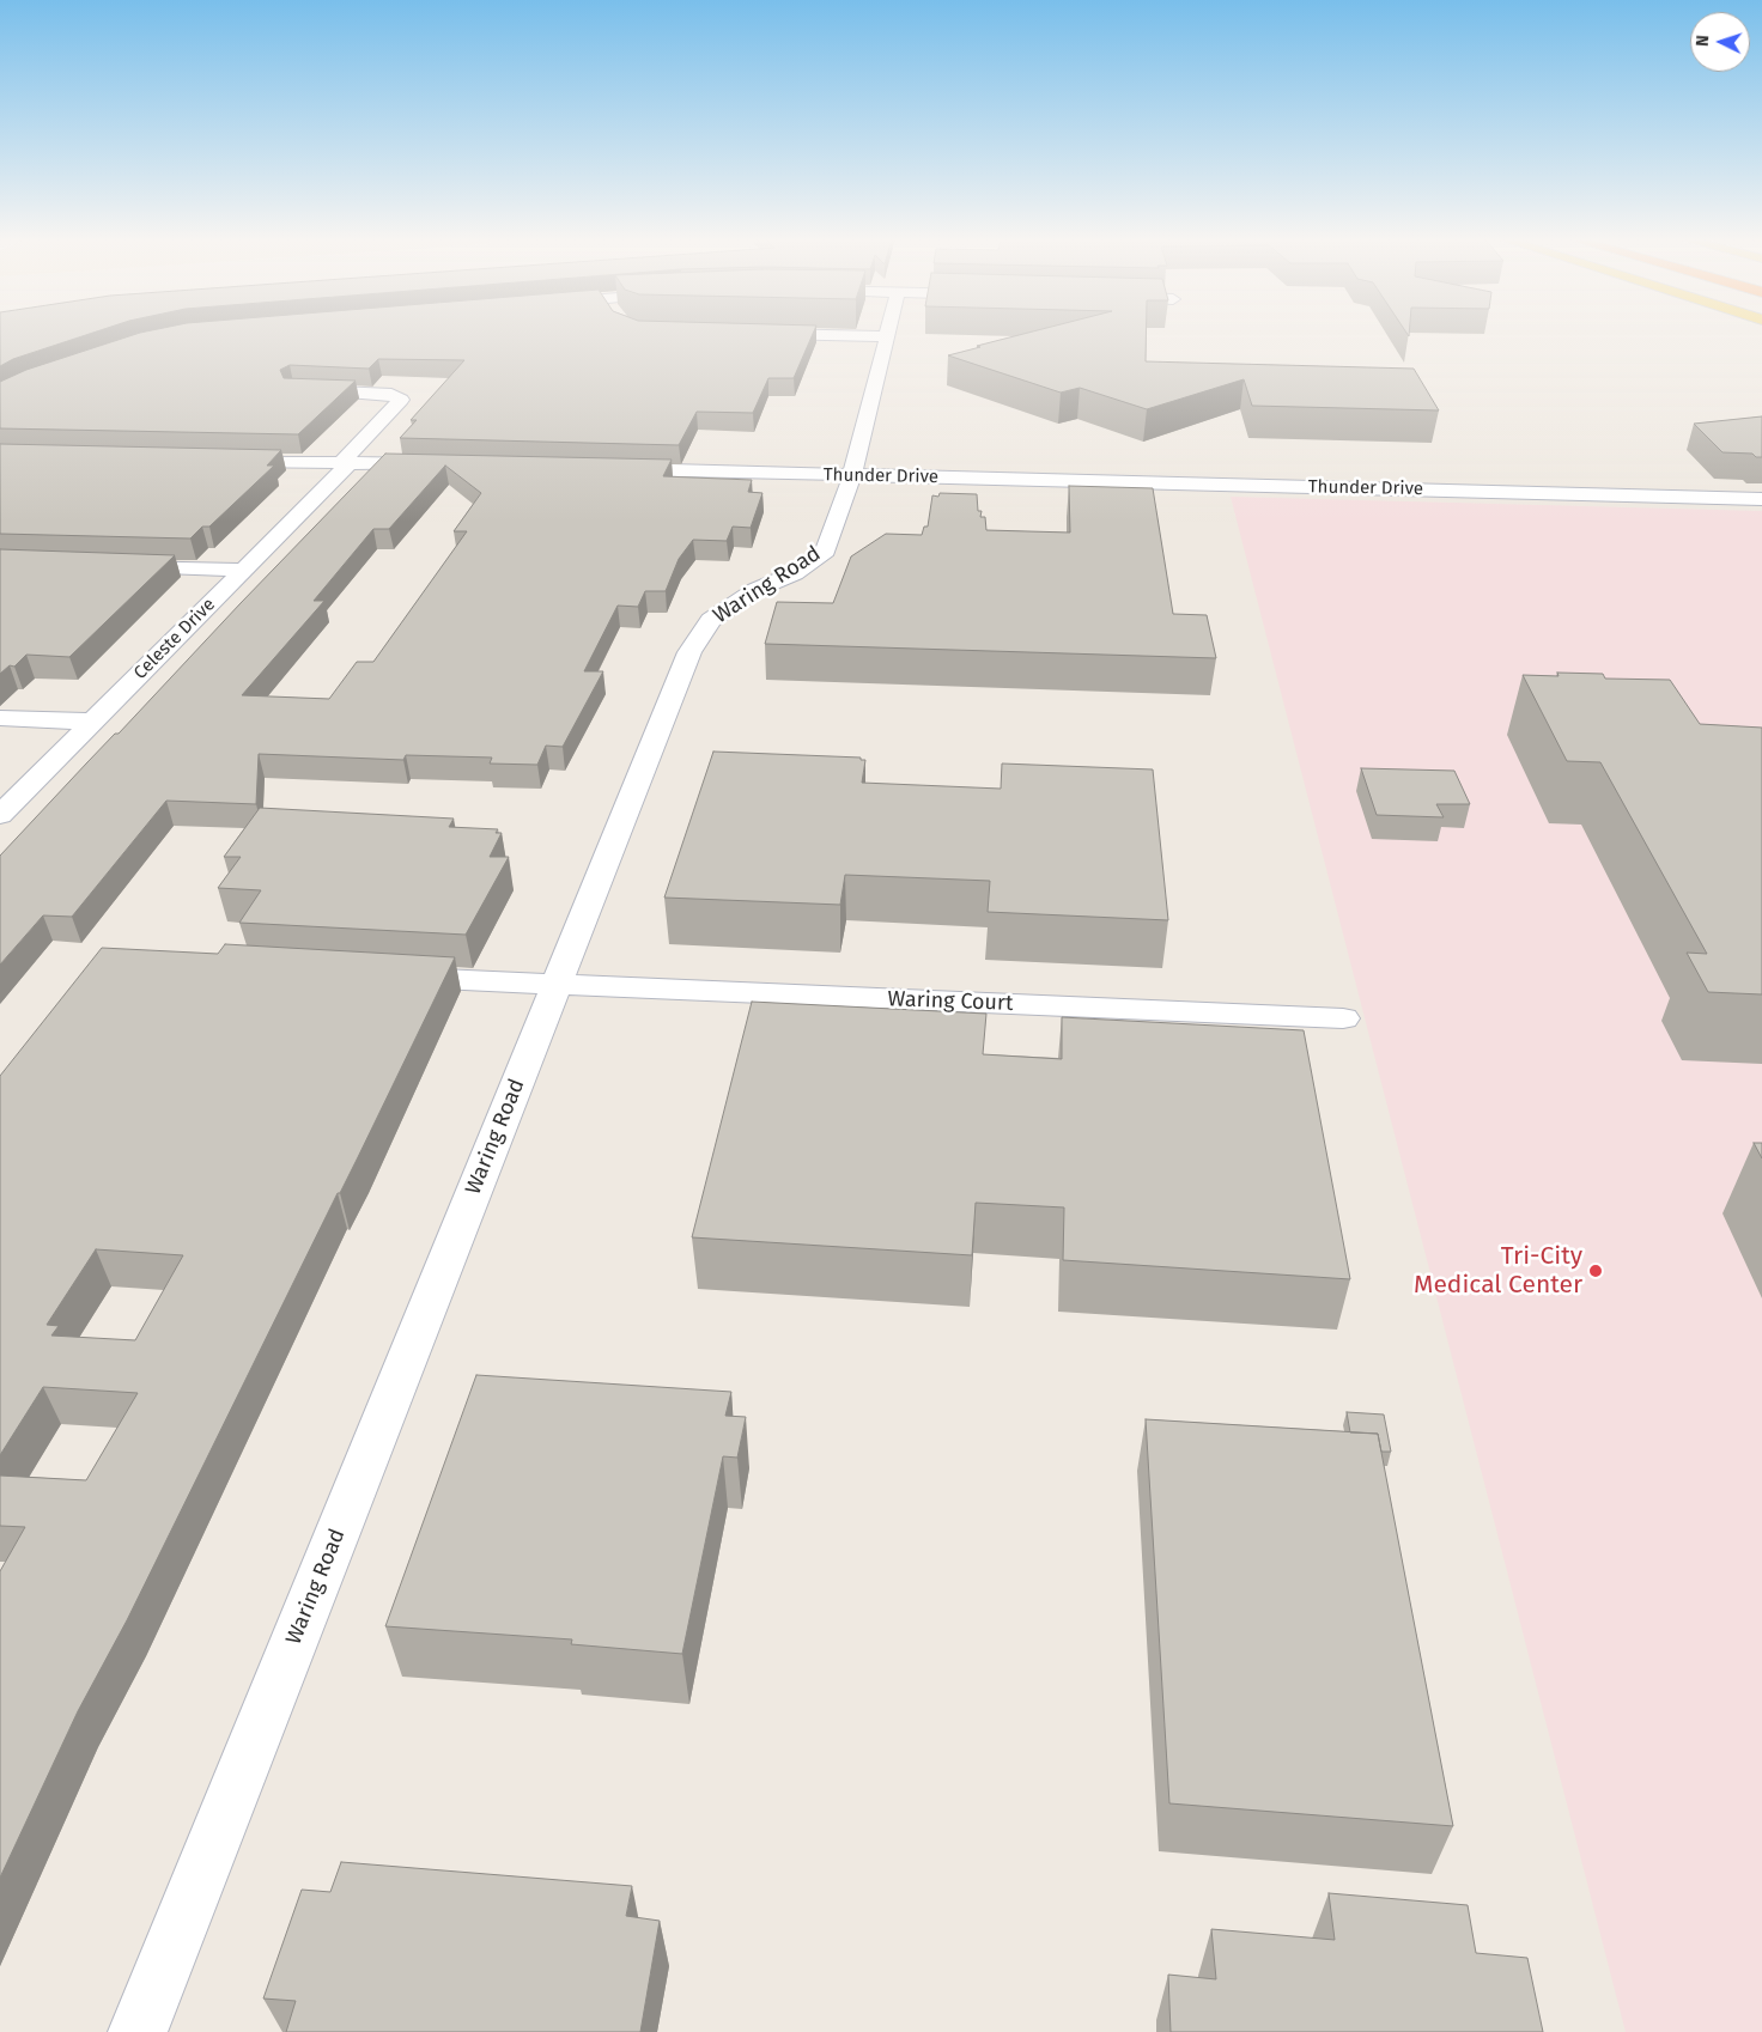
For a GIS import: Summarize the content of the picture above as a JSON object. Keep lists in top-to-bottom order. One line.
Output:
{"streets":{"street":["Thunder Drive","Waring Road","Celeste Drive","Waring Court"]},"crossings":[["Thunder Drive","Waring Road"],["Waring Road","Waring Court"]],"places":["Tri-City Medical Center"],"north":"left"}
